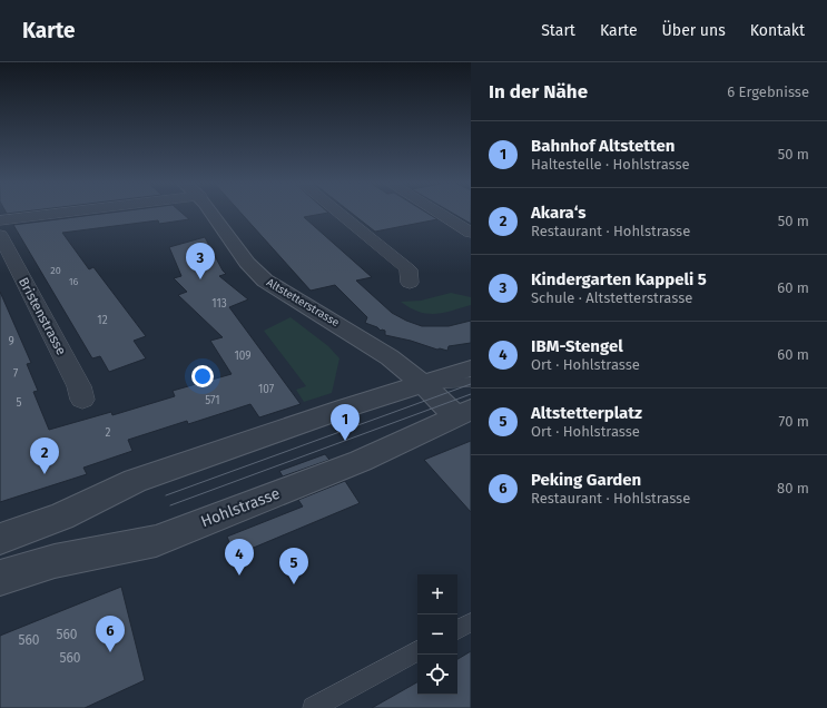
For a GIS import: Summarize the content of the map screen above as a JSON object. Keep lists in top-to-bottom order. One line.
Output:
{"streets":{"street":["Altstetterstrasse","Bristenstrasse","Hohlstrasse"]},"crossings":[["Altstetterstrasse","Hohlstrasse"]],"house_numbers":["20","16","113","12","9","109","7","107","571","5","2","560","560","560"],"page":{"header":"Karte","nav":["Start","Karte","Über uns","Kontakt"],"heading":["In der Nähe","6 Ergebnisse"],"list":[{"mark":"1","name":"Bahnhof Altstetten","note":"Haltestelle · Hohlstrasse","value":"50 m"},{"mark":"2","name":"Akara‘s","note":"Restaurant · Hohlstrasse","value":"50 m"},{"mark":"3","name":"Kindergarten Kappeli 5","note":"Schule · Altstetterstrasse","value":"60 m"},{"mark":"4","name":"IBM-Stengel","note":"Ort · Hohlstrasse","value":"60 m"},{"mark":"5","name":"Altstetterplatz","note":"Ort · Hohlstrasse","value":"70 m"},{"mark":"6","name":"Peking Garden","note":"Restaurant · Hohlstrasse","value":"80 m"}],"pins":["3","1","2","4","5","6"],"map_buttons":["+","−"]}}
